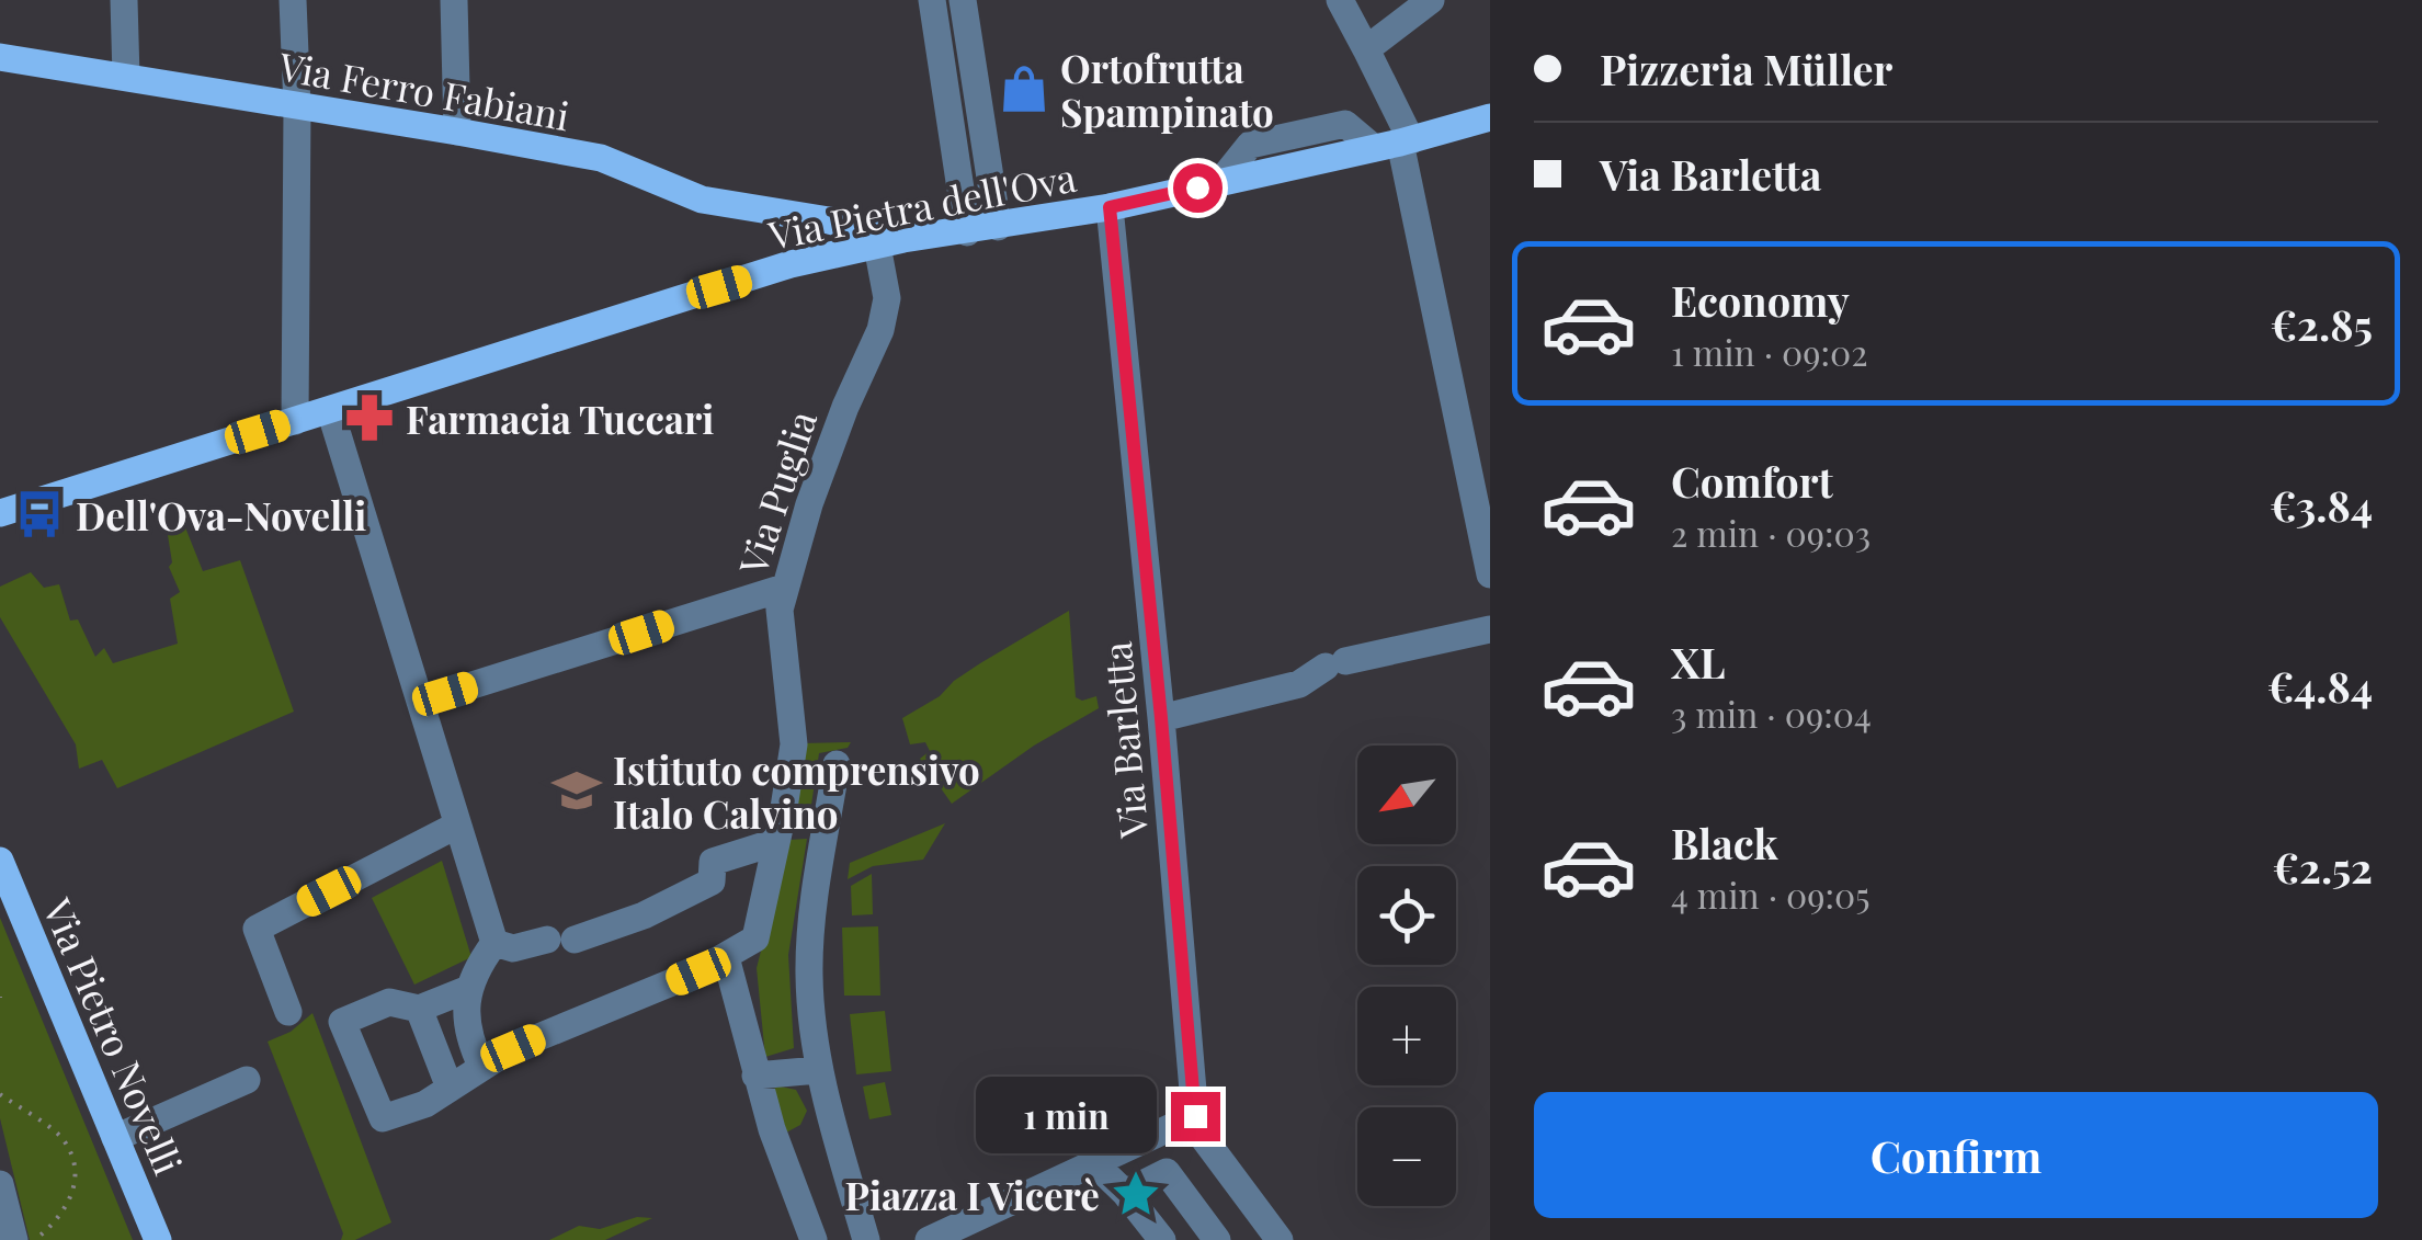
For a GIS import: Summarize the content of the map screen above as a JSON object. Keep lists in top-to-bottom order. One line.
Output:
{"streets":{"main road":["Via Ferro Fabiani","Via Pietra dell'Ova","Via Pietro Novelli"],"street":["Via Puglia","Via Barletta"]},"crossings":[["Via Ferro Fabiani","Via Pietra dell'Ova"],["Via Ferro Fabiani","Via Puglia"],["Via Pietra dell'Ova","Via Puglia"],["Via Pietra dell'Ova","Via Barletta"]],"places":{"shop":["Ortofrutta Spampinato"],"pharmacy":["Farmacia Tuccari"],"bus stop":["Dell'Ova-Novelli"],"school or university":["Istituto comprensivo Italo Calvino"],"place":["Piazza I Vicerè"]},"north":"bottom left","page":{"banner":["Pizzeria Müller","Via Barletta"],"list":[{"name":"Economy","note":"1 min · 09:02","value":"€2.85"},{"name":"Comfort","note":"2 min · 09:03","value":"€3.84"},{"name":"XL","note":"3 min · 09:04","value":"€4.84"},{"name":"Black","note":"4 min · 09:05","value":"€2.52"}],"map_buttons":["+","−"],"buttons":"Confirm","bubble":"1 min"}}
